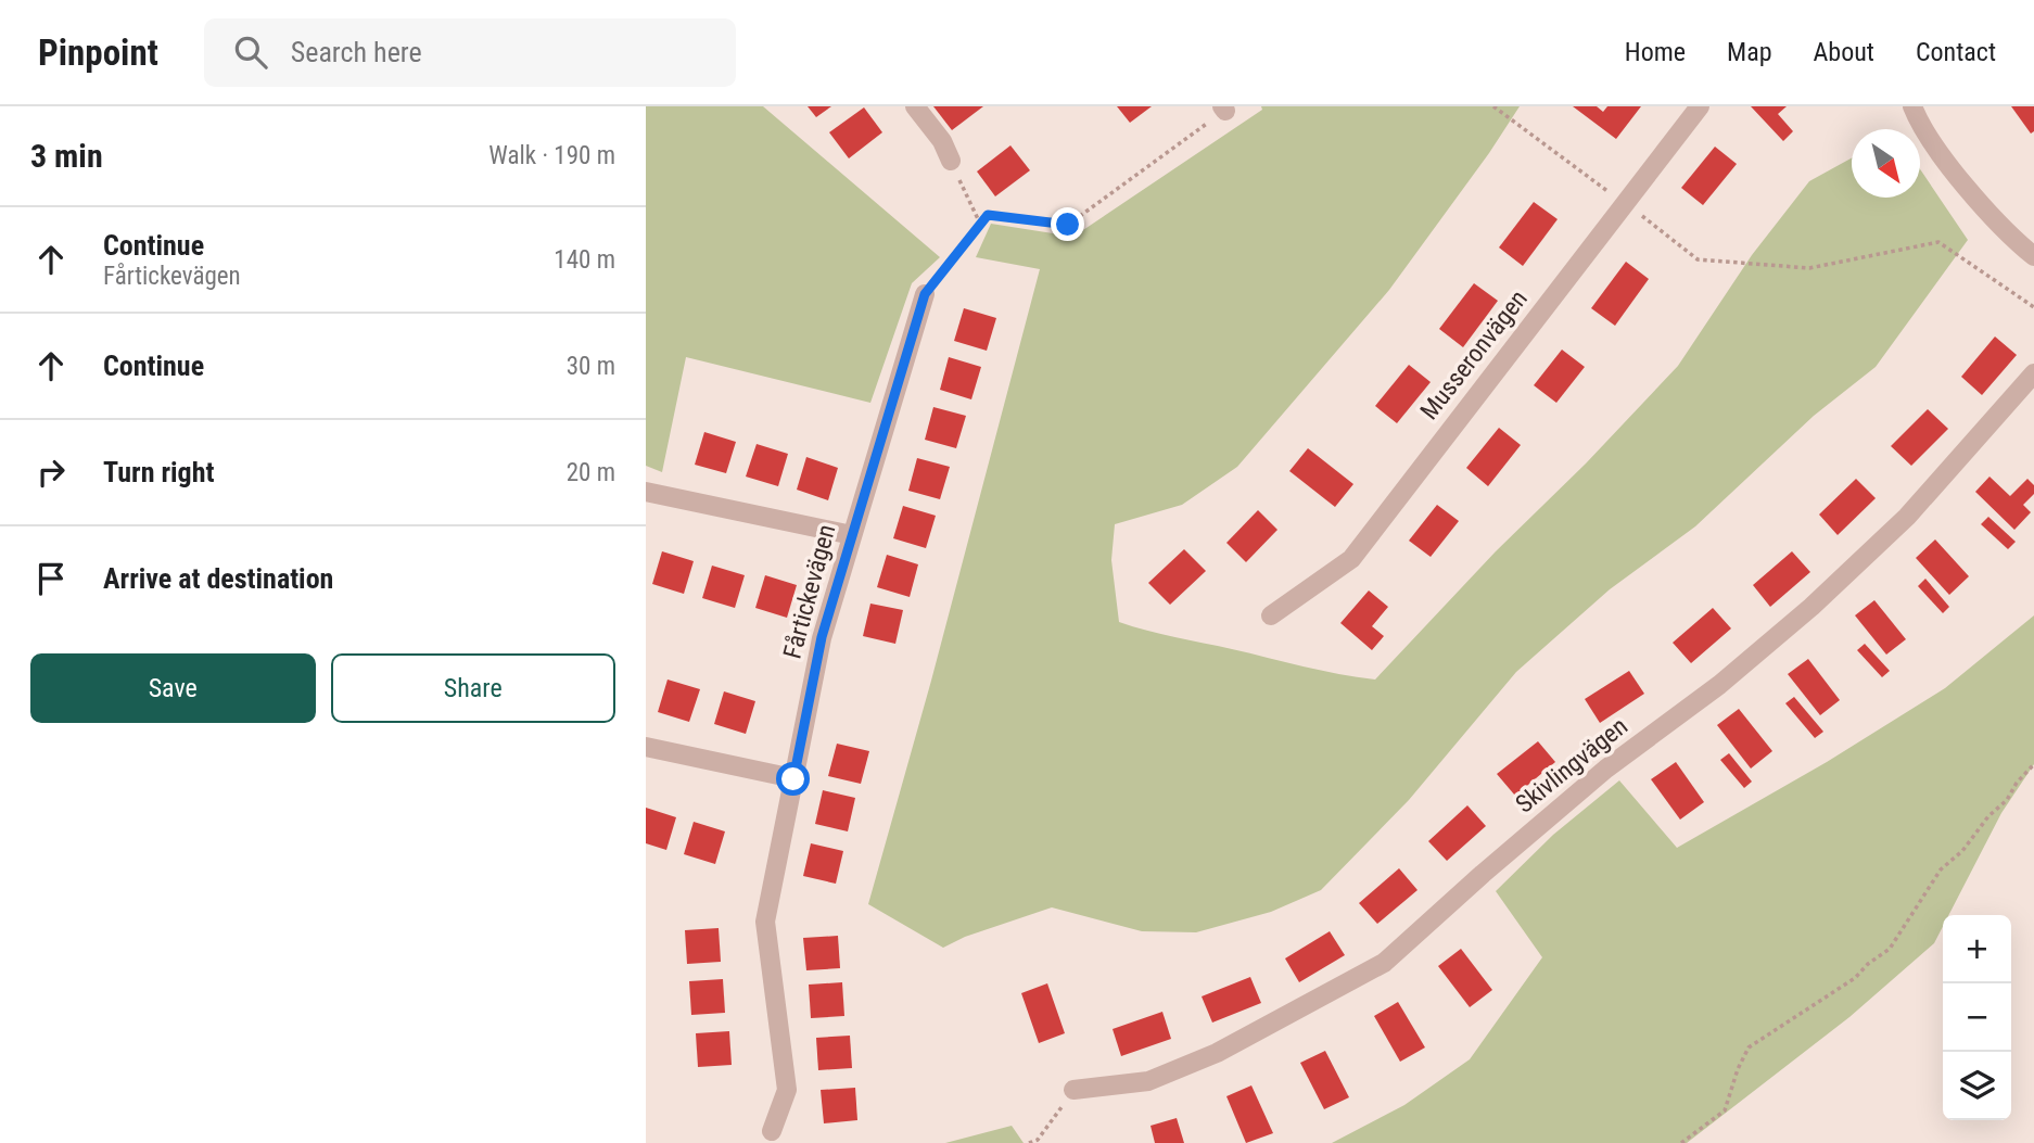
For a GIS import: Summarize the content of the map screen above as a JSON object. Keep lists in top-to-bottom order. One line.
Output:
{"streets":{"street":["Musseronvägen","Fårtickevägen","Skivlingvägen"]},"north":"bottom right","page":{"header":"Pinpoint","search":"Search here","nav":["Home","Map","About","Contact"],"heading":["3 min","Walk · 190 m"],"list":[["Continue","Fårtickevägen","140 m"],["Continue","30 m"],["Turn right","20 m"],"Arrive at destination"],"buttons":["Save","Share"],"map_buttons":["+","−"]}}
